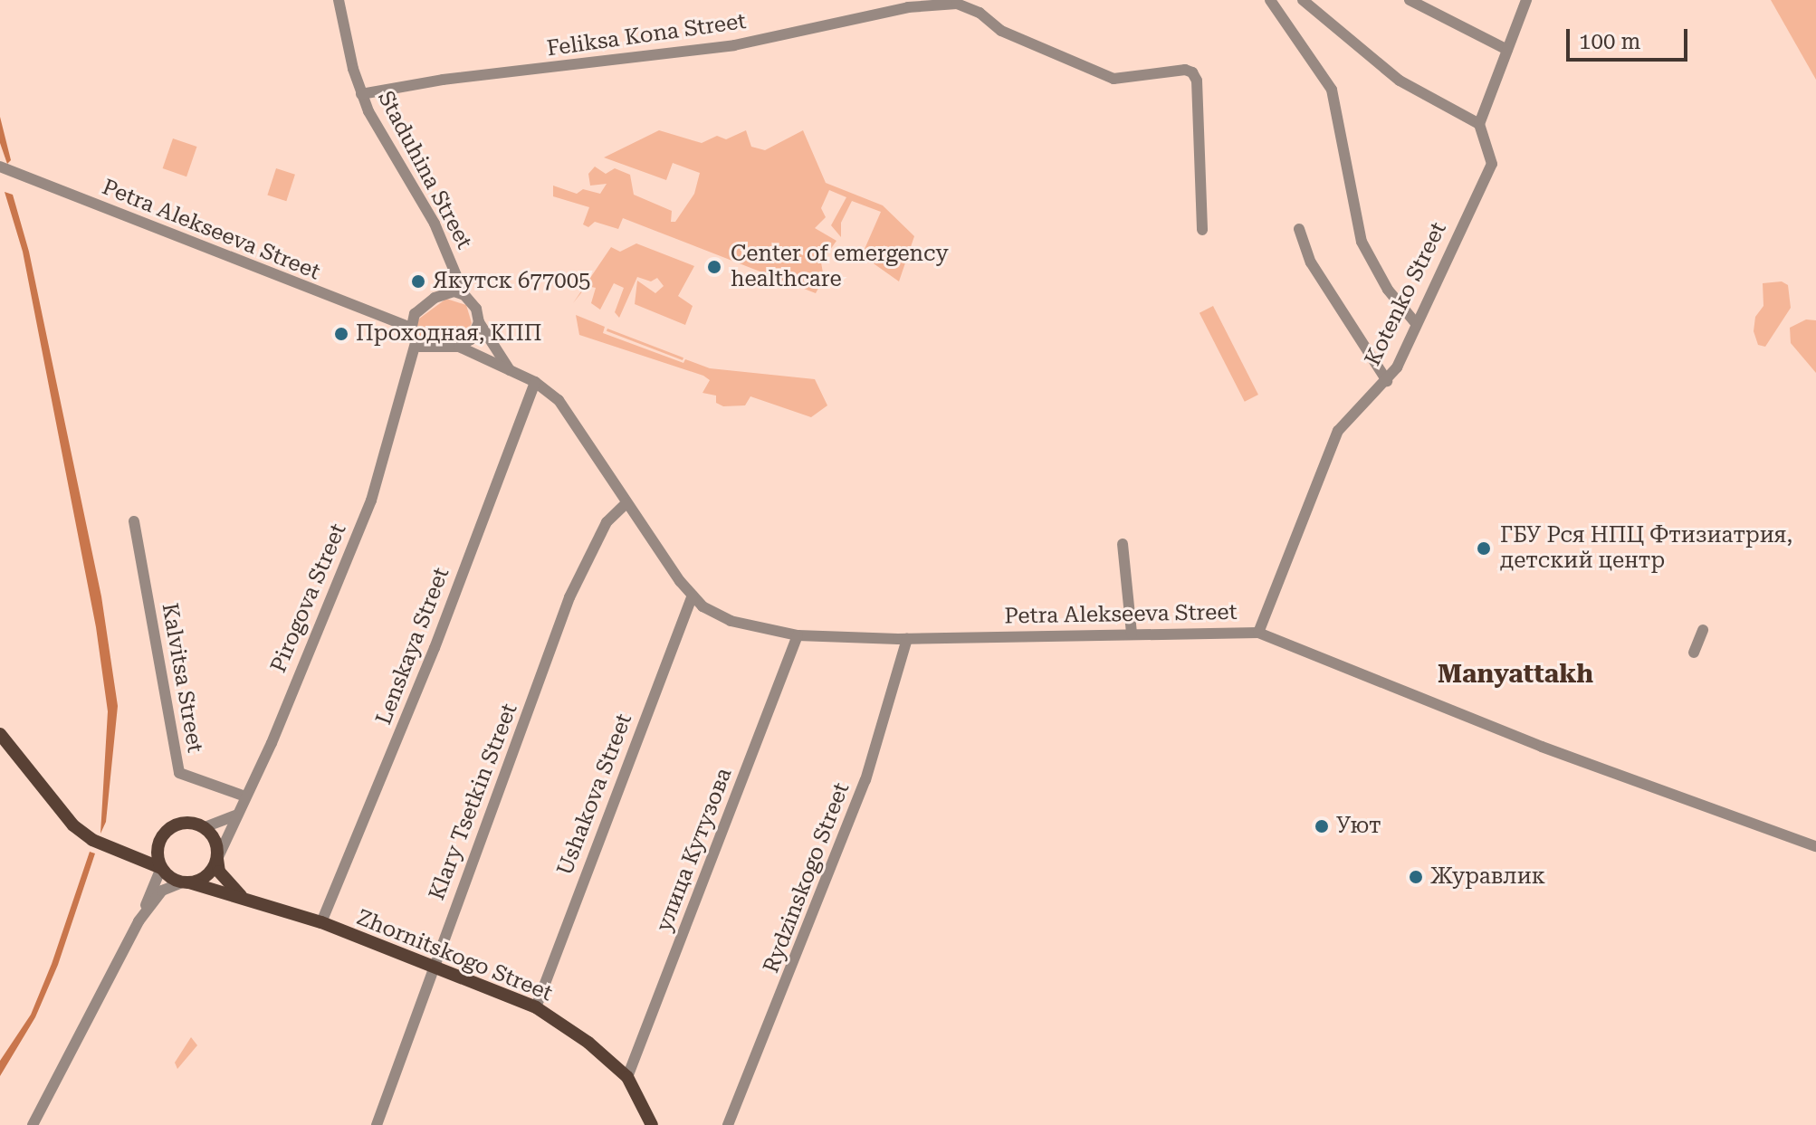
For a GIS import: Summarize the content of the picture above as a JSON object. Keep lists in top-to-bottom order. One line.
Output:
{"streets":{"main road":["Zhornitskogo Street"],"street":["Feliksa Kona Street","Staduhina Street","Petra Alekseeva Street","Kotenko Street","Pirogova Street","Lenskaya Street","Kalvitsa Street","Ushakova Street","Klary Tsetkin Street","улица Кутузова","Rydzinskogo Street"]},"crossings":[["Feliksa Kona Street","Staduhina Street"],["Staduhina Street","Petra Alekseeva Street"],["Staduhina Street","Pirogova Street"],["Petra Alekseeva Street","Kotenko Street"],["Petra Alekseeva Street","Pirogova Street"],["Petra Alekseeva Street","Lenskaya Street"],["Petra Alekseeva Street","Ushakova Street"],["Petra Alekseeva Street","Klary Tsetkin Street"],["Petra Alekseeva Street","улица Кутузова"],["Petra Alekseeva Street","Rydzinskogo Street"],["Pirogova Street","Kalvitsa Street"],["Pirogova Street","Zhornitskogo Street"],["Lenskaya Street","Zhornitskogo Street"],["Ushakova Street","Zhornitskogo Street"],["Klary Tsetkin Street","Zhornitskogo Street"],["улица Кутузова","Zhornitskogo Street"]],"districts":["Manyattakh"],"places":["Center of emergency healthcare","Якутск 677005","Проходная, КПП","ГБУ Рся НПЦ Фтизиатрия, детский центр","Уют","Журавлик"],"scale_bar":"100 m"}
